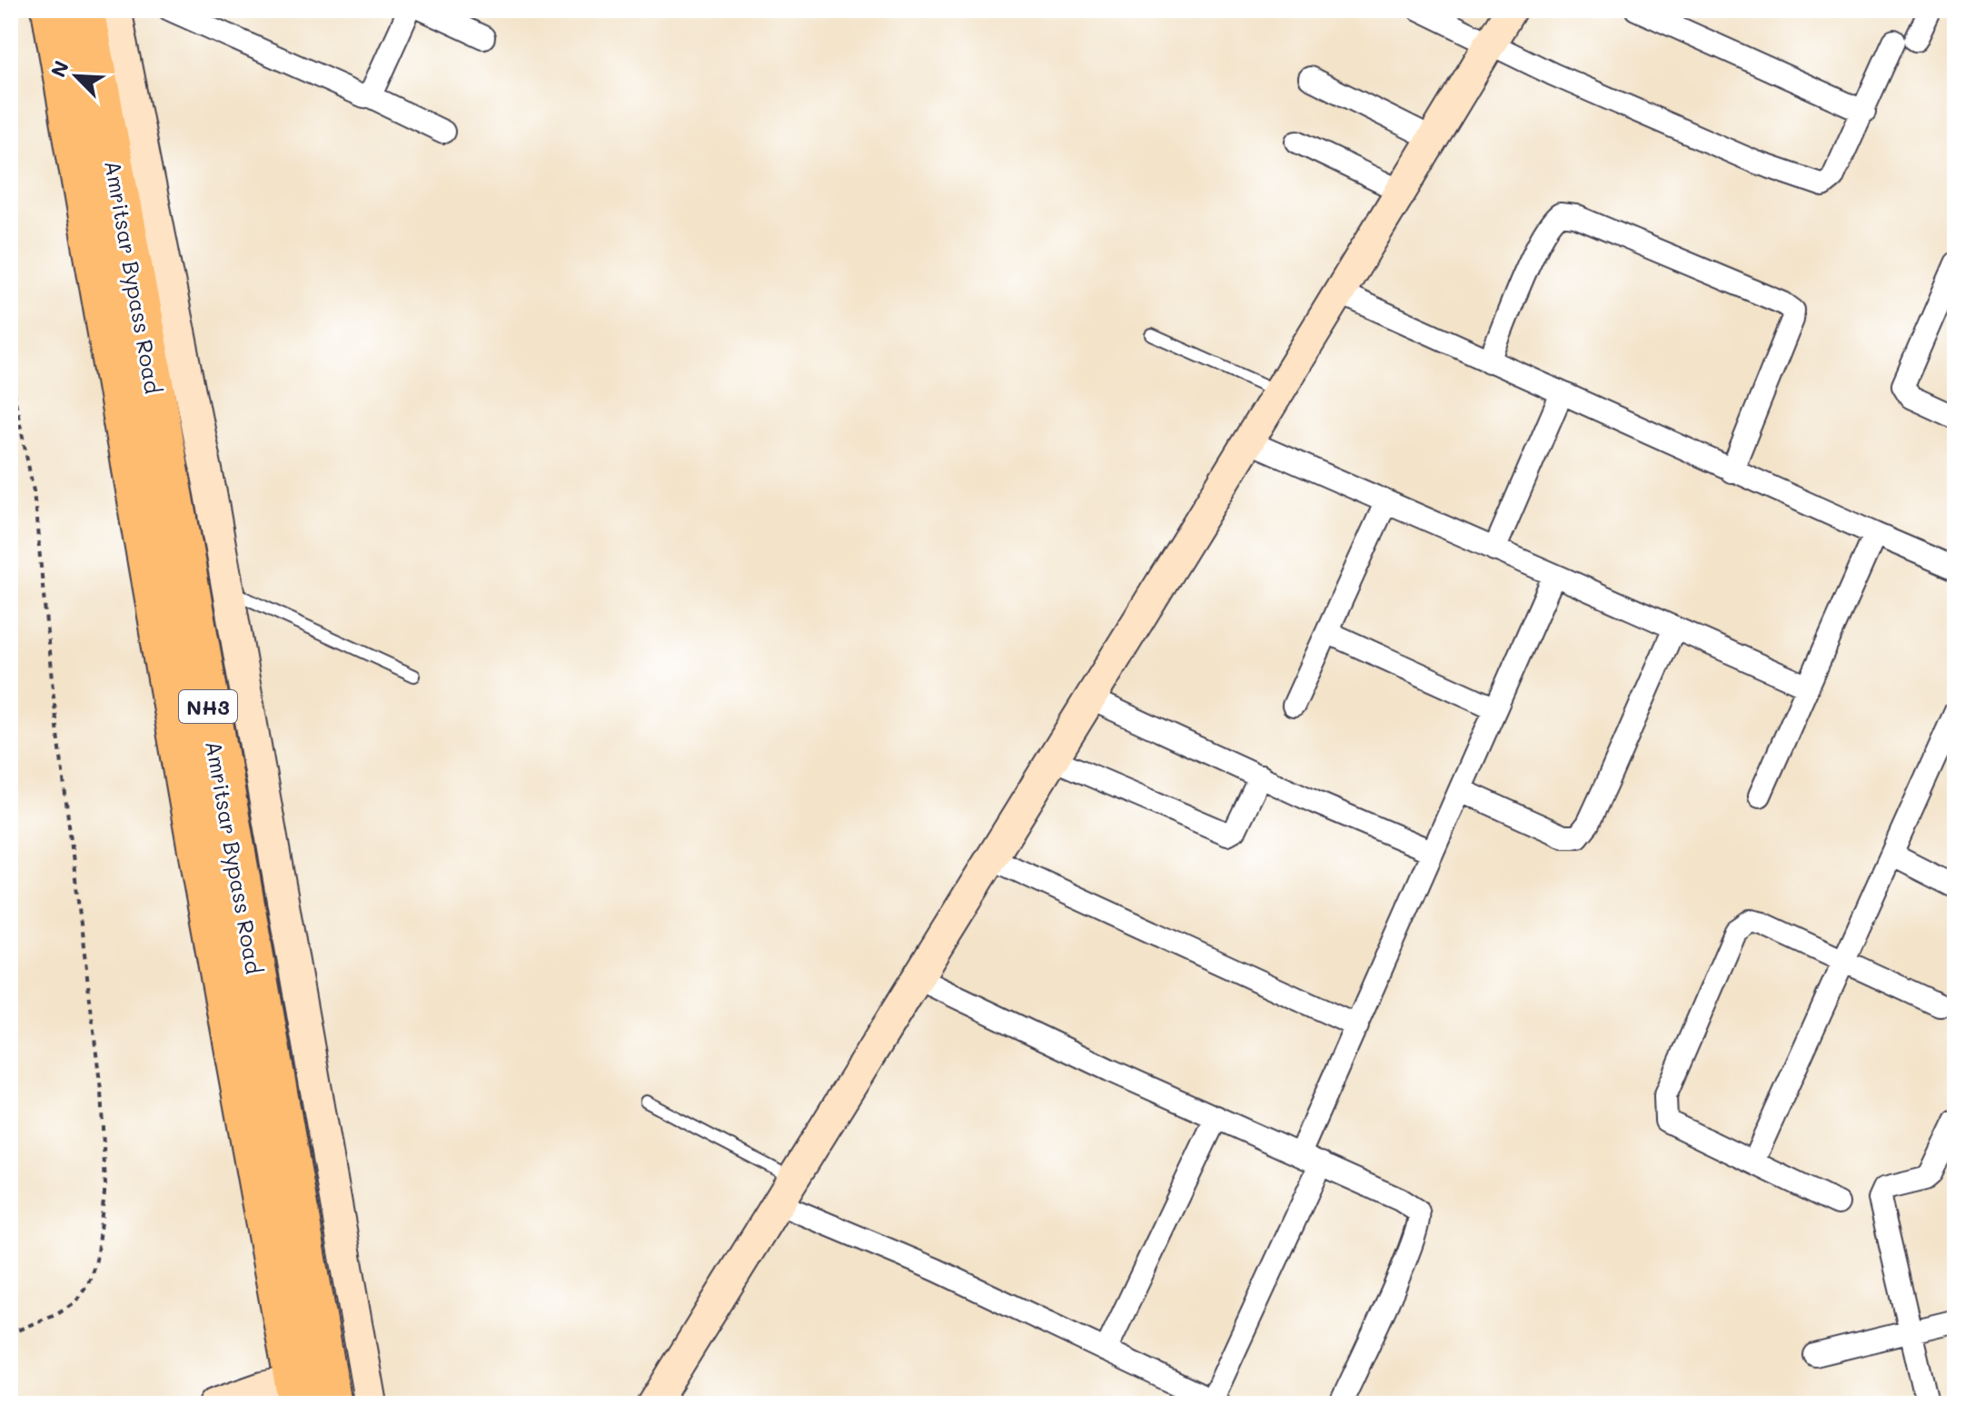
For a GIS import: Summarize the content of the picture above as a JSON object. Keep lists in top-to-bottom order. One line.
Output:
{"streets":{"highway":["Amritsar Bypass Road","NH3"]},"north":"top left"}
